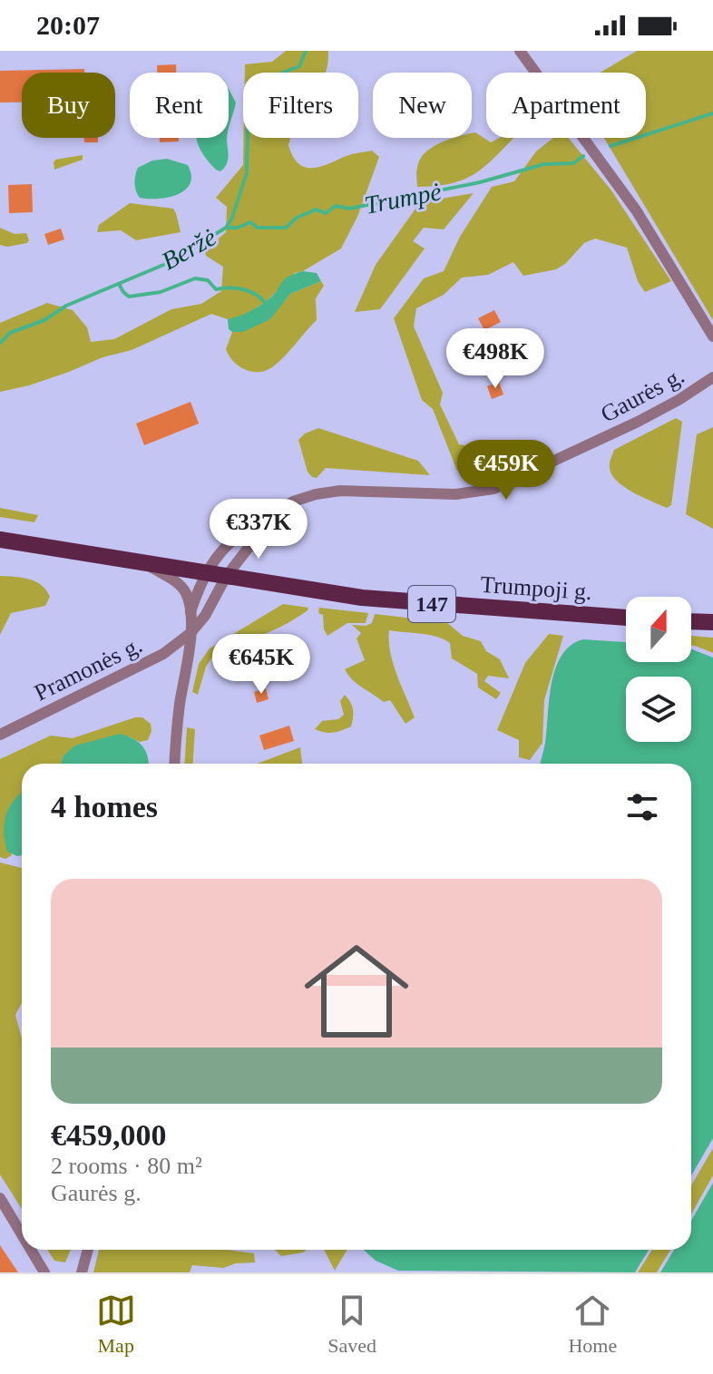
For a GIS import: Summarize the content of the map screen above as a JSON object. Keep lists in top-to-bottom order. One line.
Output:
{"streets":{"main road":["Trumpoji g.","147"],"street":["Gaurės g.","Pramonės g."]},"crossings":[["Gaurės g.","Trumpoji g."],["Gaurės g.","Pramonės g."],["Trumpoji g.","Pramonės g."]],"water":["Trumpė","Beržė"],"north":"top","page":{"status":"20:07","chip":["Buy","Rent","Filters","New","Apartment"],"price":["€498K","€459K","€337K","€645K"],"heading":"4 homes","list":[{"name":"€459,000","note":"2 rooms · 80 m² · Gaurės g."}],"tabs":["Map","Saved","Home"]}}
